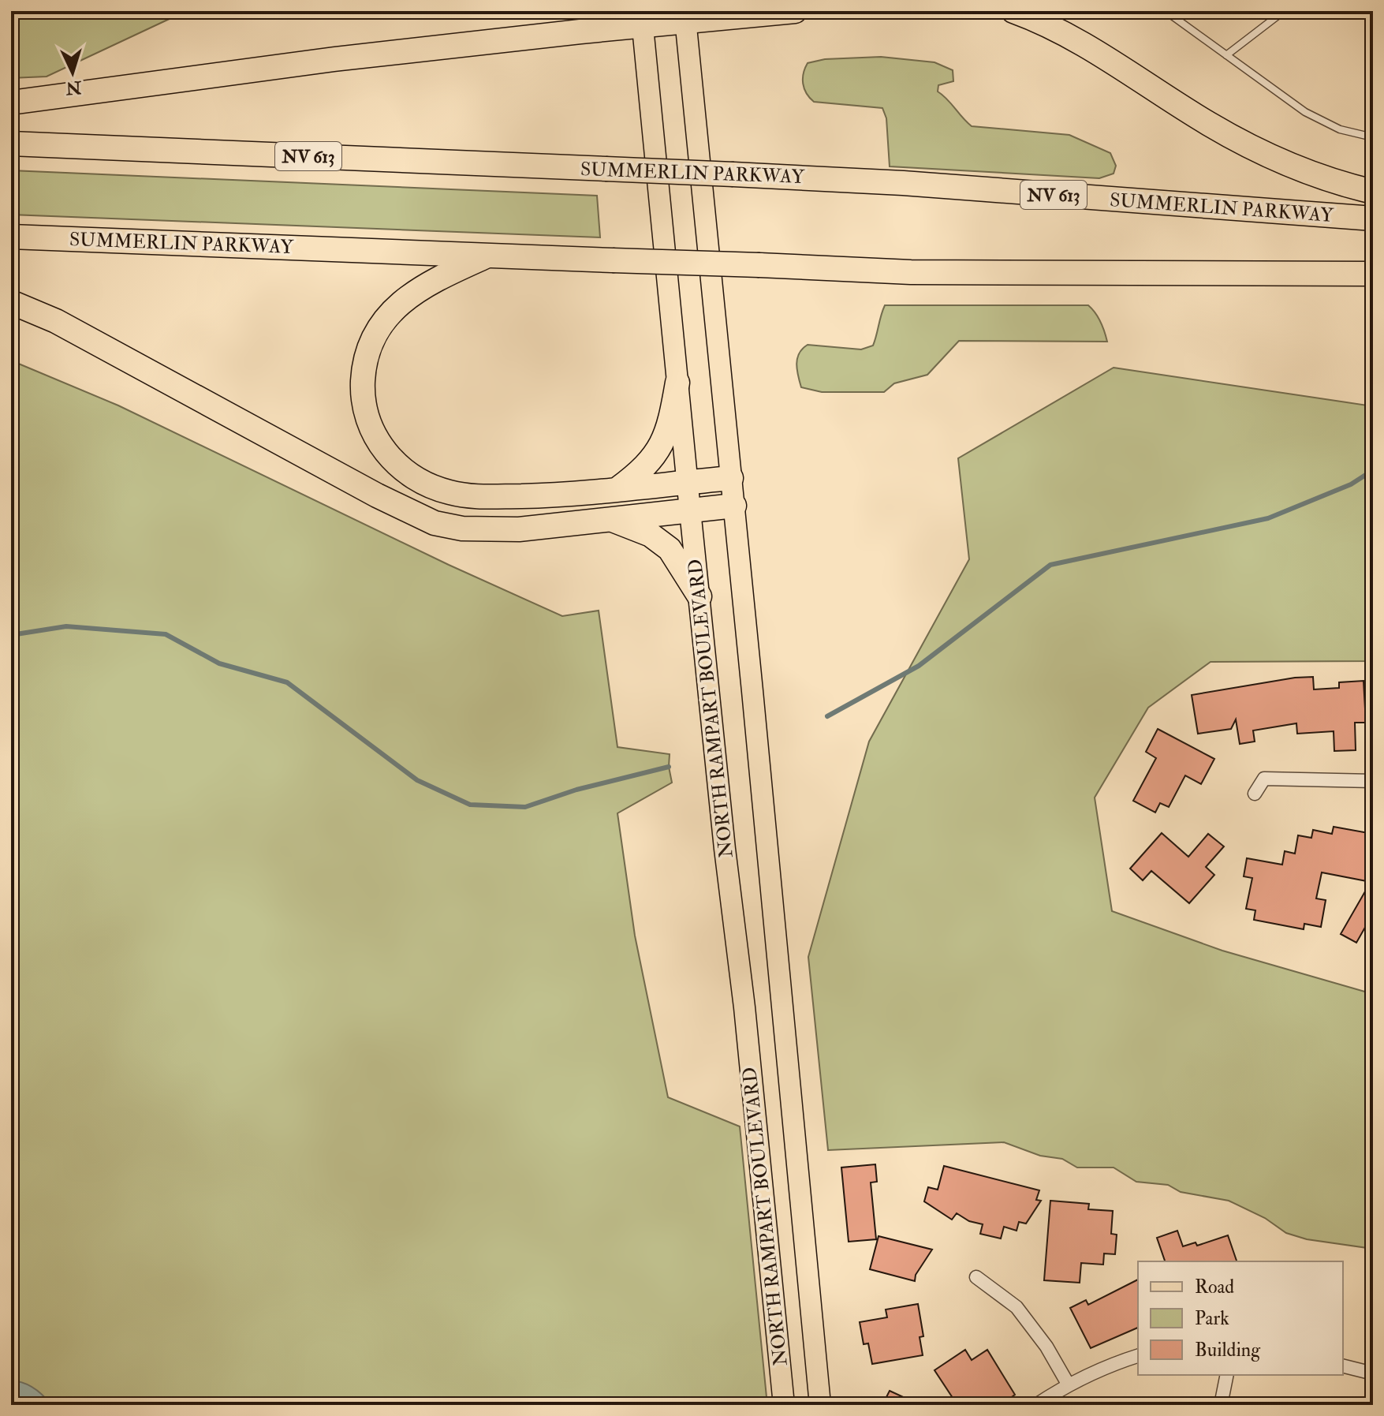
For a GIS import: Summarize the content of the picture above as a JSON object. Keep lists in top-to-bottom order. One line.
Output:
{"streets":{"highway":["NV 613","SUMMERLIN PARKWAY"],"main road":["NORTH RAMPART BOULEVARD"]},"legend":["Road","Park","Building"],"north":"bottom"}
